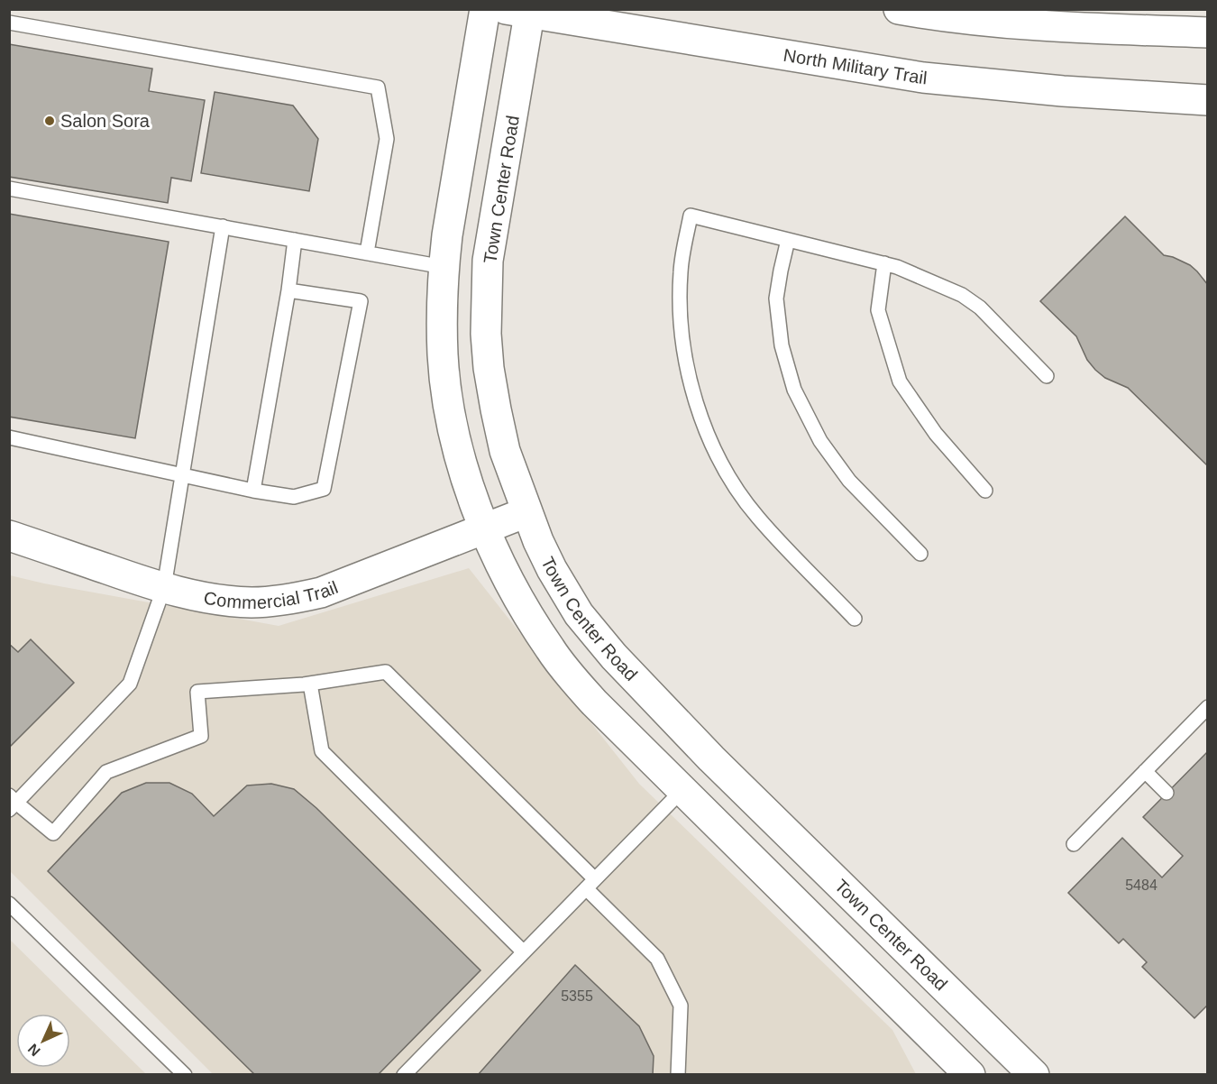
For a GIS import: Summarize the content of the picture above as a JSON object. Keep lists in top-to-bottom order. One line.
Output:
{"streets":{"main road":["North Military Trail","Town Center Road","Commercial Trail"]},"crossings":[["North Military Trail","Town Center Road"],["Town Center Road","Commercial Trail"]],"places":["Salon Sora"],"house_numbers":["5484","5355"],"north":"bottom left"}
